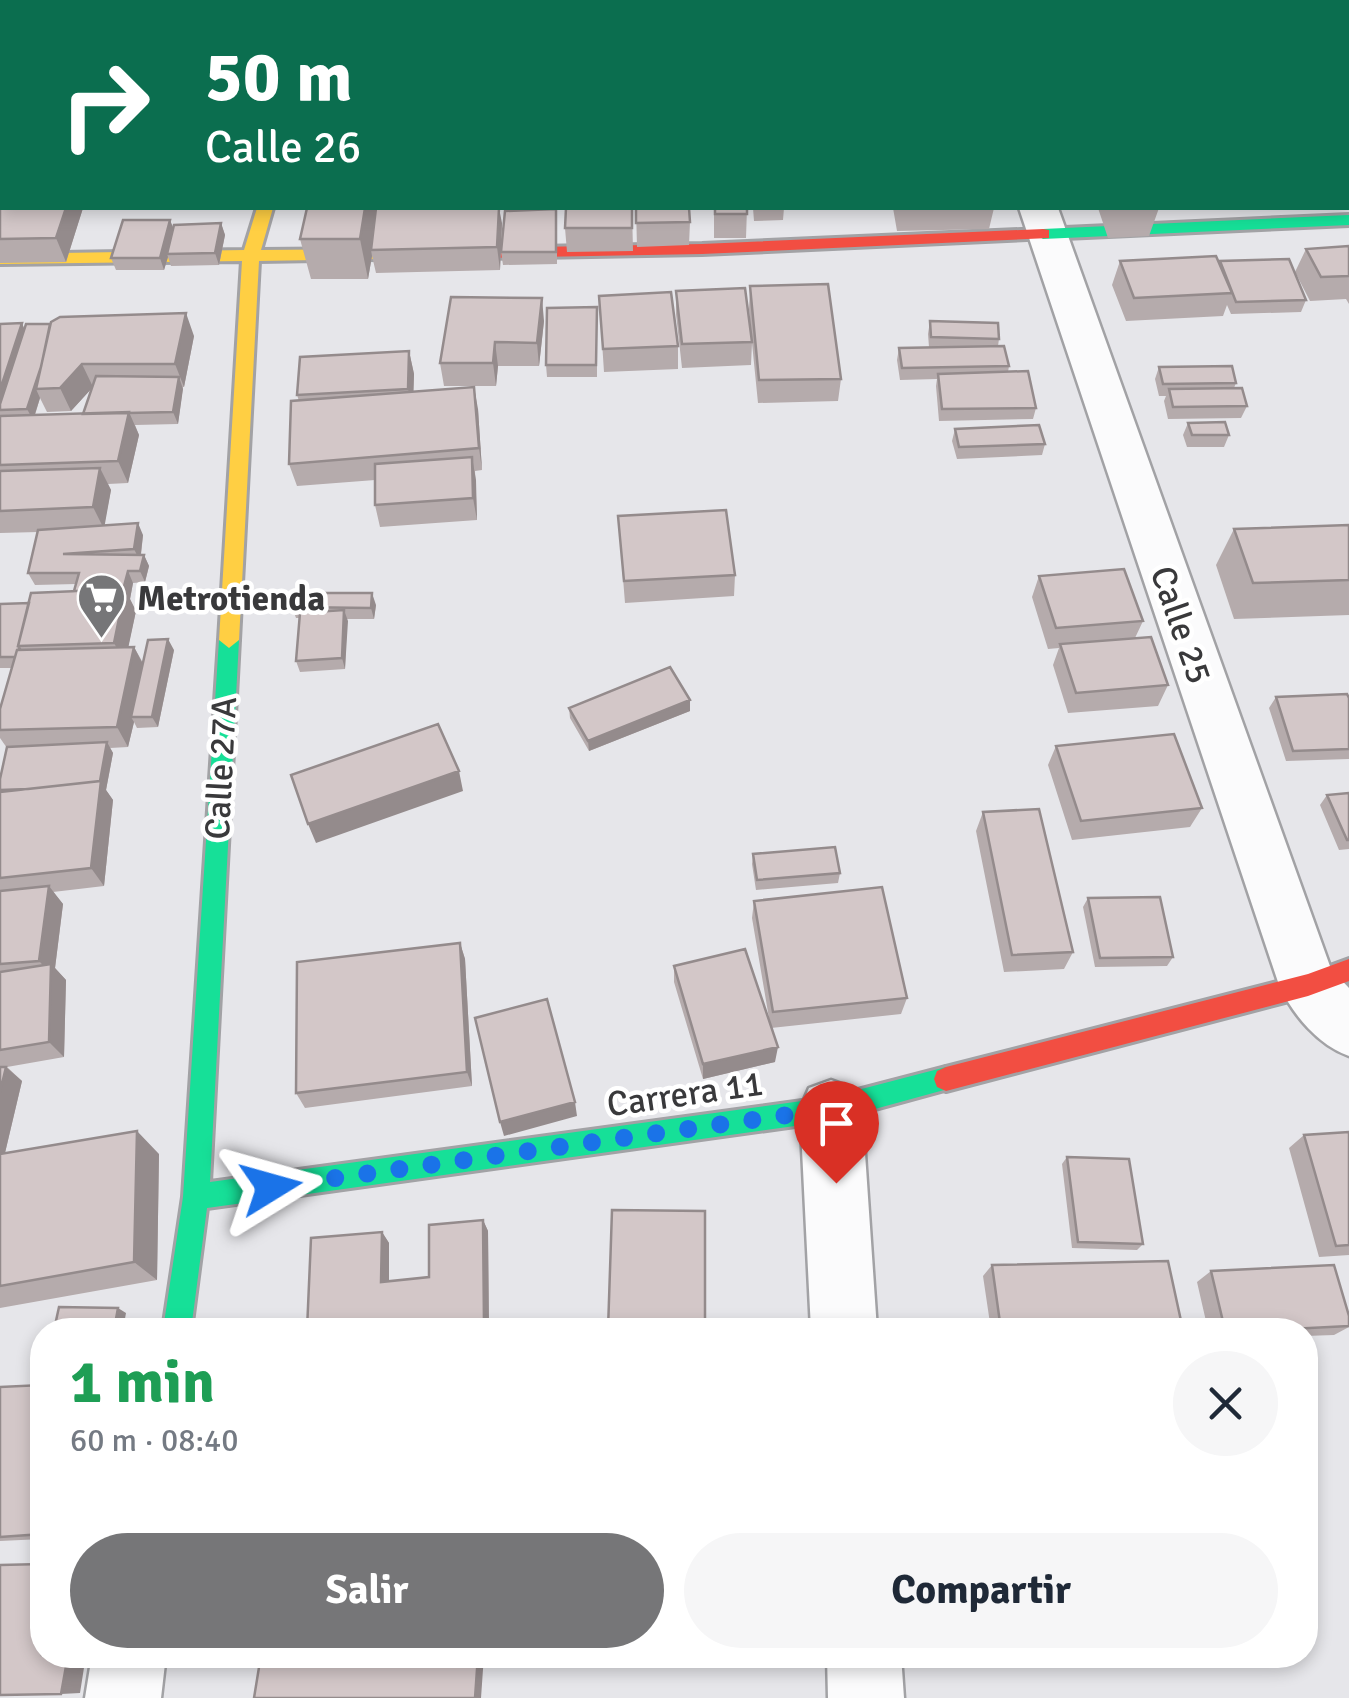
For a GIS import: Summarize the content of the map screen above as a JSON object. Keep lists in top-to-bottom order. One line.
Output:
{"streets":{"street":["Calle 25","Calle 27A","Carrera 11"]},"crossings":[["Calle 25","Carrera 11"],["Calle 27A","Carrera 11"]],"places":{"supermarket":["Metrotienda"]},"page":{"turn":["50 m","Calle 26"],"heading":["1 min","60 m · 08:40"],"buttons":["Salir","Compartir"]}}
